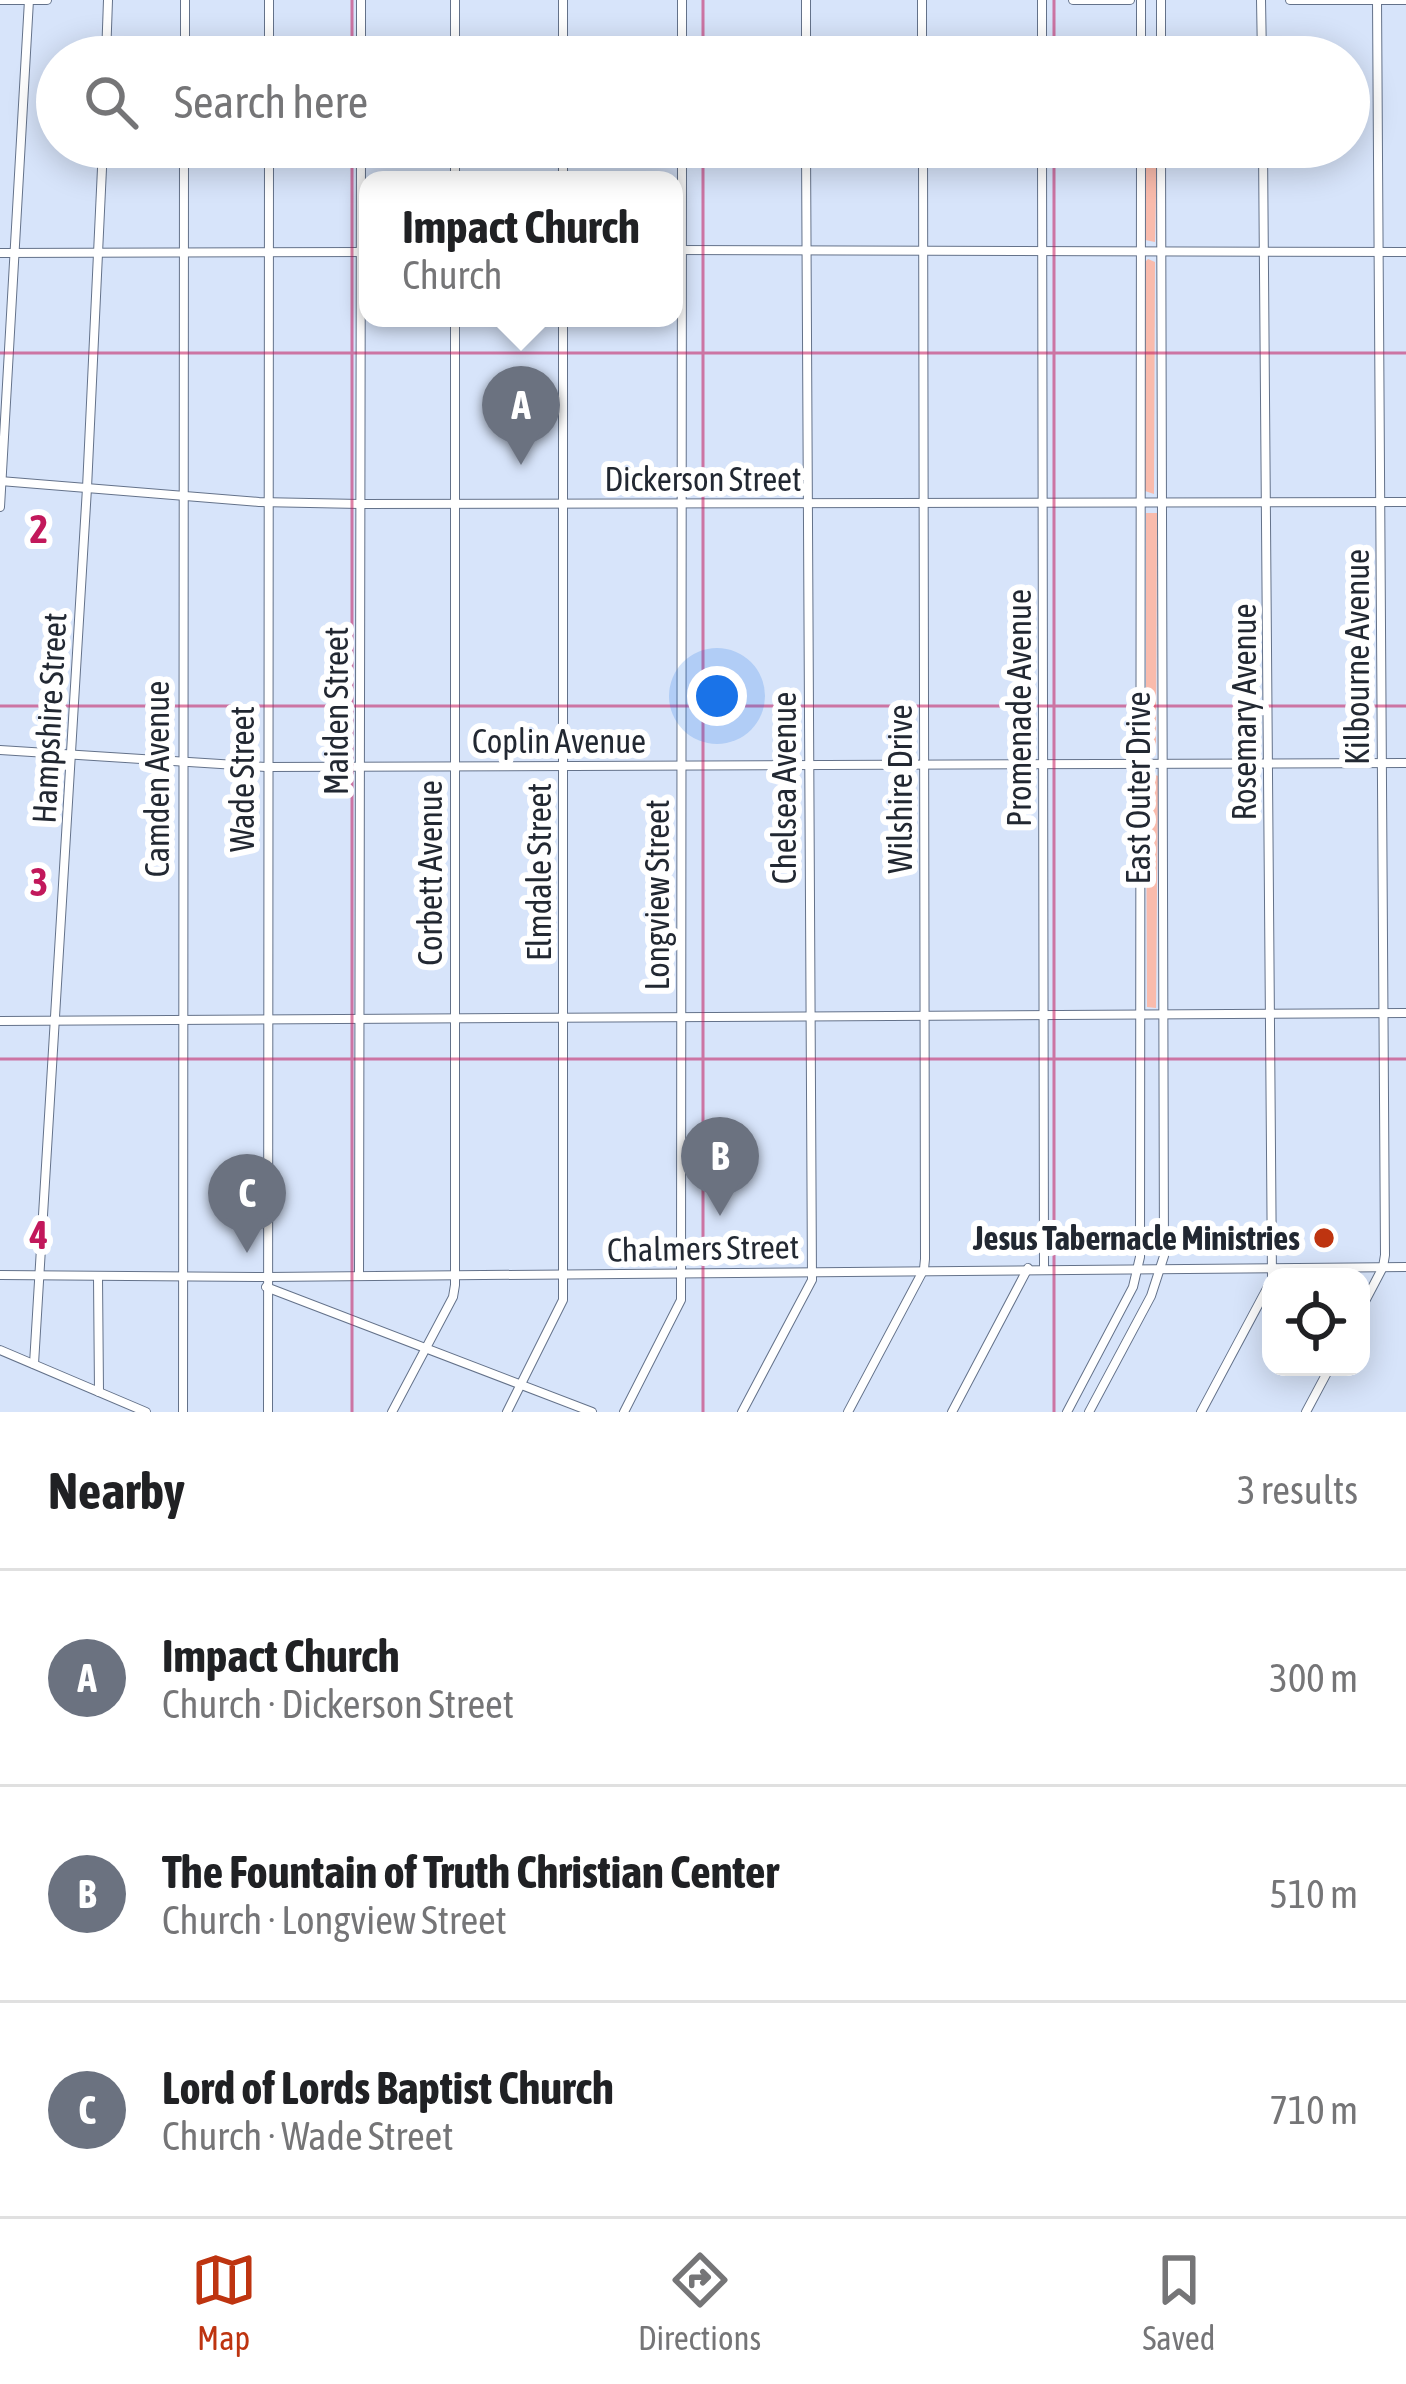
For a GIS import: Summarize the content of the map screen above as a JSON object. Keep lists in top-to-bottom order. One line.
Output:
{"streets":{"street":["Dickerson Street","Kilbourne Avenue","Promenade Avenue","Maiden Street","Rosemary Avenue","Hampshire Street","Coplin Avenue","Camden Avenue","Wade Street","Chelsea Avenue","East Outer Drive","Wilshire Drive","Elmdale Street","Corbett Avenue","Longview Street","Chalmers Street"]},"crossings":[["Dickerson Street","Kilbourne Avenue"],["Dickerson Street","Promenade Avenue"],["Dickerson Street","Maiden Street"],["Dickerson Street","Rosemary Avenue"],["Dickerson Street","Hampshire Street"],["Dickerson Street","Camden Avenue"],["Dickerson Street","Wade Street"],["Dickerson Street","Chelsea Avenue"],["Dickerson Street","East Outer Drive"],["Dickerson Street","Wilshire Drive"],["Dickerson Street","Elmdale Street"],["Dickerson Street","Corbett Avenue"],["Dickerson Street","Longview Street"],["Kilbourne Avenue","Coplin Avenue"],["Kilbourne Avenue","Chalmers Street"],["Promenade Avenue","Coplin Avenue"],["Promenade Avenue","Chalmers Street"],["Maiden Street","Coplin Avenue"],["Maiden Street","Chalmers Street"],["Rosemary Avenue","Coplin Avenue"],["Hampshire Street","Coplin Avenue"],["Hampshire Street","Chalmers Street"],["Coplin Avenue","Camden Avenue"],["Coplin Avenue","Wade Street"],["Coplin Avenue","Chelsea Avenue"],["Coplin Avenue","East Outer Drive"],["Coplin Avenue","Wilshire Drive"],["Coplin Avenue","Elmdale Street"],["Coplin Avenue","Corbett Avenue"],["Coplin Avenue","Longview Street"],["Camden Avenue","Chalmers Street"],["Wade Street","Chalmers Street"],["Chelsea Avenue","Chalmers Street"],["East Outer Drive","Chalmers Street"],["Wilshire Drive","Chalmers Street"],["Elmdale Street","Chalmers Street"],["Corbett Avenue","Chalmers Street"],["Longview Street","Chalmers Street"]],"places":["Jesus Tabernacle Ministries"],"page":{"search":"Search here","popup":["Impact Church","Church"],"pins":["A","B","C"],"heading":["Nearby","3 results"],"list":[{"mark":"A","name":"Impact Church","note":"Church · Dickerson Street","value":"300 m"},{"mark":"B","name":"The Fountain of Truth Christian Center","note":"Church · Longview Street","value":"510 m"},{"mark":"C","name":"Lord of Lords Baptist Church","note":"Church · Wade Street","value":"710 m"}],"nav":["Map","Directions","Saved"]},"grid":{"rows":["2","3","4"]}}
